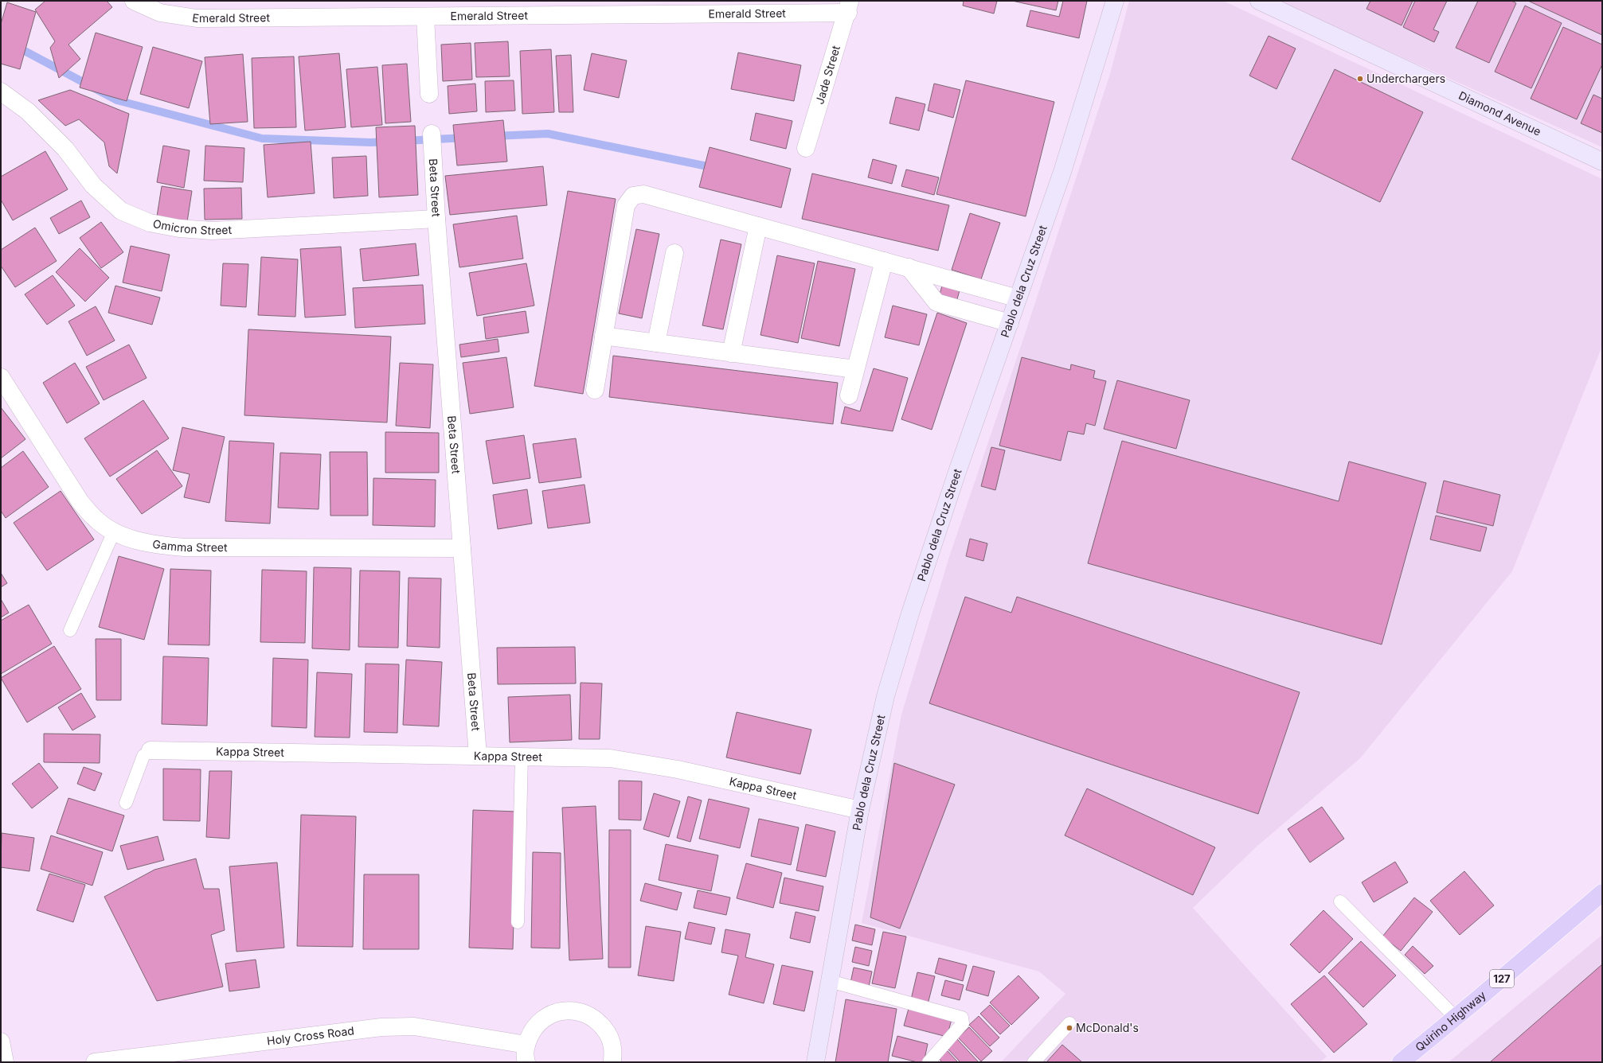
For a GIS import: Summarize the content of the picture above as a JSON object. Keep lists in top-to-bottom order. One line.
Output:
{"streets":{"main road":["127","Quirino Highway"],"street":["Emerald Street","Jade Street","Diamond Avenue","Beta Street","Omicron Street","Pablo dela Cruz Street","Gamma Street","Kappa Street","Holy Cross Road"]},"crossings":[["Emerald Street","Jade Street"],["Beta Street","Omicron Street"],["Beta Street","Gamma Street"],["Beta Street","Kappa Street"],["Pablo dela Cruz Street","Kappa Street"]],"places":["Underchargers","McDonald's"]}
